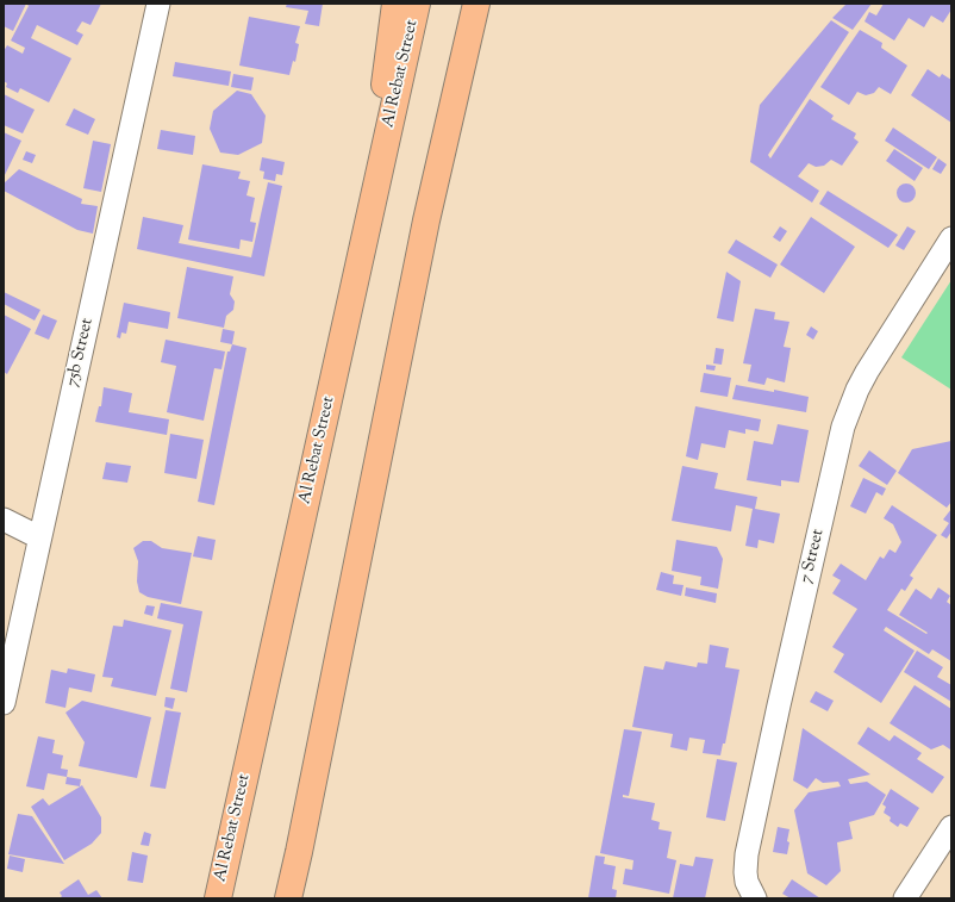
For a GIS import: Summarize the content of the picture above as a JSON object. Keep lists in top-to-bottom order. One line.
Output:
{"streets":{"highway":["Al Rebat Street"],"street":["75b Street","7 Street"]}}
